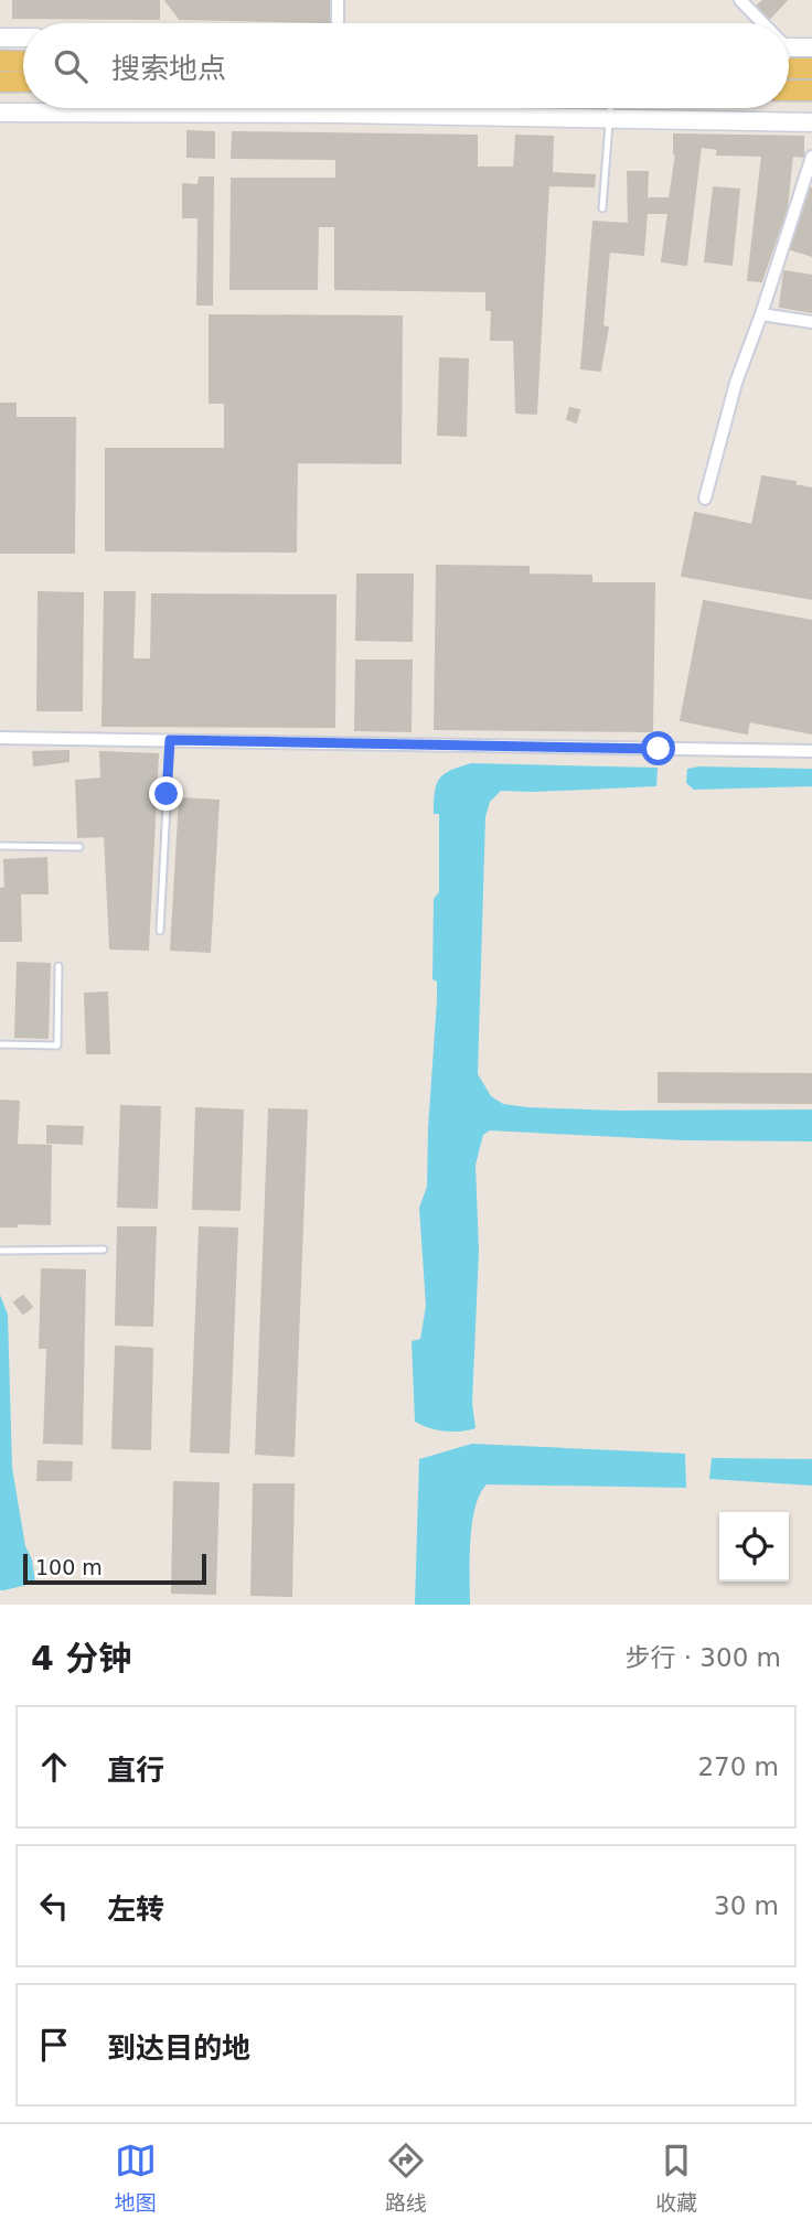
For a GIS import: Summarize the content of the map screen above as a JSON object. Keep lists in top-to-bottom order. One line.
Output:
{"scale_bar":"100 m","page":{"search":"搜索地点","scale":"100 m","heading":["4 分钟","步行 · 300 m"],"list":[["直行","270 m"],["左转","30 m"],"到达目的地"],"nav":["地图","路线","收藏"]}}
